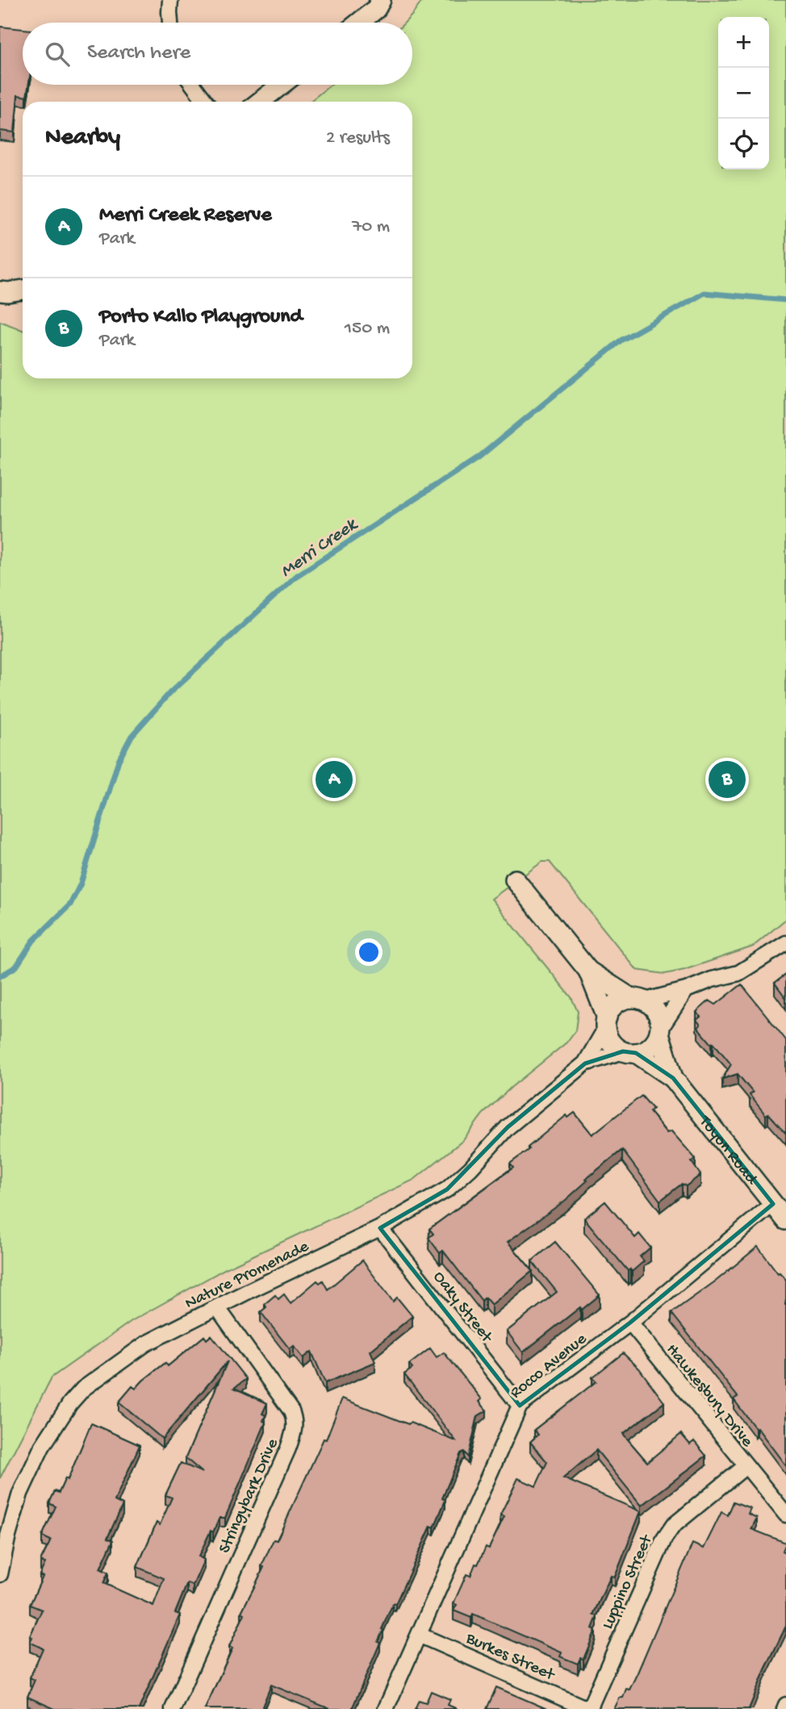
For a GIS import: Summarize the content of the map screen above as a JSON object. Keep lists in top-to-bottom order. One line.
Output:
{"streets":{"street":["Toyon Road","Nature Promenade","Oaky Street","Rocco Avenue","Hawkesbury Drive","Stringybark Drive","Luppino Street","Burkes Street"]},"crossings":[["Toyon Road","Nature Promenade"],["Toyon Road","Rocco Avenue"],["Nature Promenade","Oaky Street"],["Nature Promenade","Stringybark Drive"],["Oaky Street","Rocco Avenue"],["Rocco Avenue","Hawkesbury Drive"],["Rocco Avenue","Burkes Street"],["Hawkesbury Drive","Luppino Street"],["Luppino Street","Burkes Street"]],"water":["Merri Creek"],"page":{"map_buttons":["+","−"],"search":"Search here","heading":["Nearby","2 results"],"list":[{"mark":"A","name":"Merri Creek Reserve","note":"Park","value":"70 m"},{"mark":"B","name":"Porto Kallo Playground","note":"Park","value":"150 m"}],"pins":["A","B"]}}
